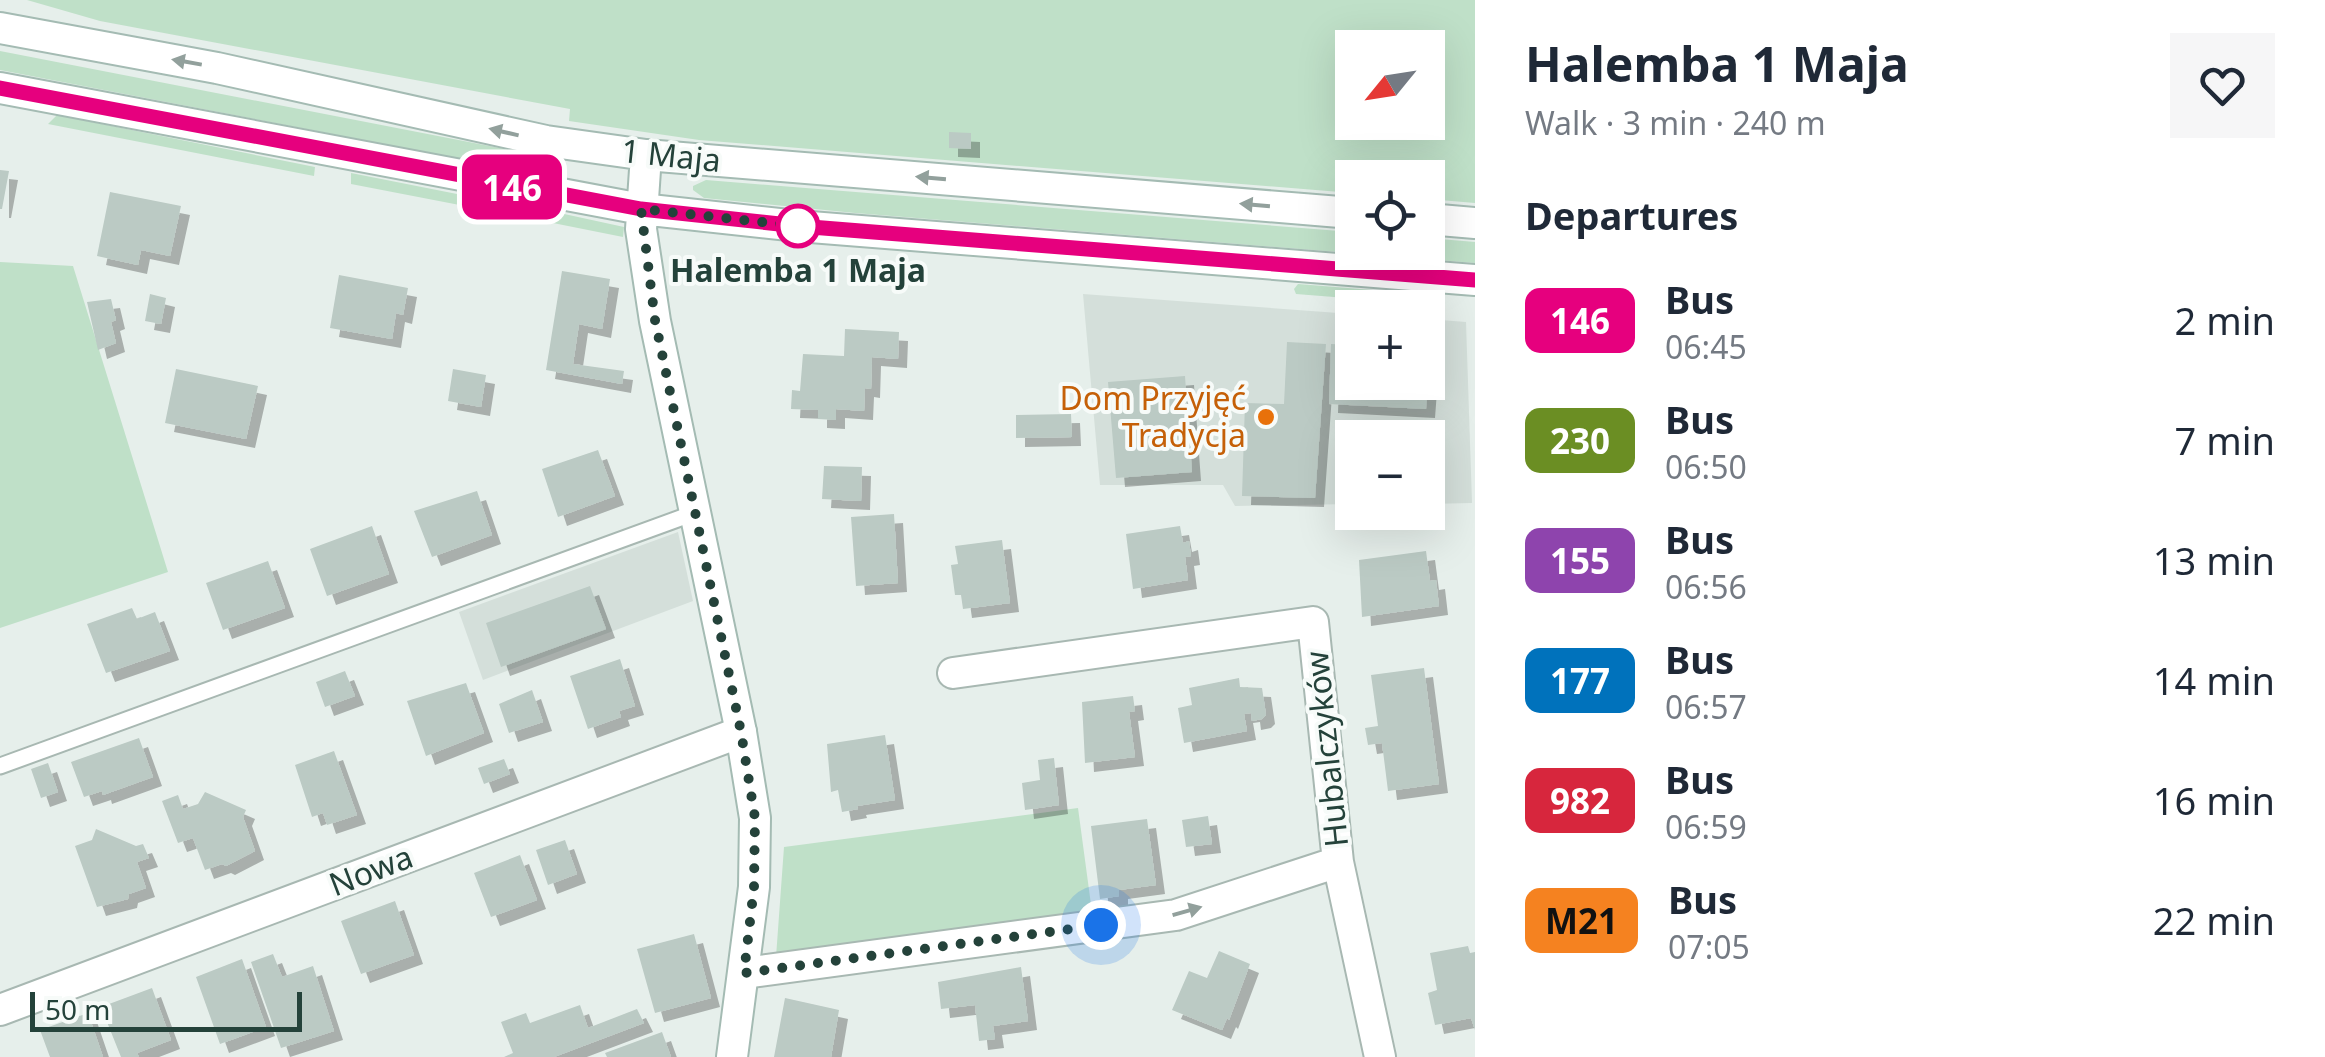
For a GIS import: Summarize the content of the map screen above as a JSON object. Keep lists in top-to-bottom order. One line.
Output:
{"streets":{"street":["1 Maja","Hubalczyków","Nowa"]},"places":["Halemba 1 Maja","Dom Przyjęć Tradycja"],"lines":["bus line 146"],"scale_bar":"50 m","north":"bottom left","page":{"on_map":"146","heading":[["Halemba 1 Maja","Walk · 3 min · 240 m"],"Departures"],"map_buttons":["+","−"],"list":[{"mark":"146","name":"Bus","note":"06:45","value":"2 min"},{"mark":"230","name":"Bus","note":"06:50","value":"7 min"},{"mark":"155","name":"Bus","note":"06:56","value":"13 min"},{"mark":"177","name":"Bus","note":"06:57","value":"14 min"},{"mark":"982","name":"Bus","note":"06:59","value":"16 min"},{"mark":"M21","name":"Bus","note":"07:05","value":"22 min"}],"scale":"50 m"}}
